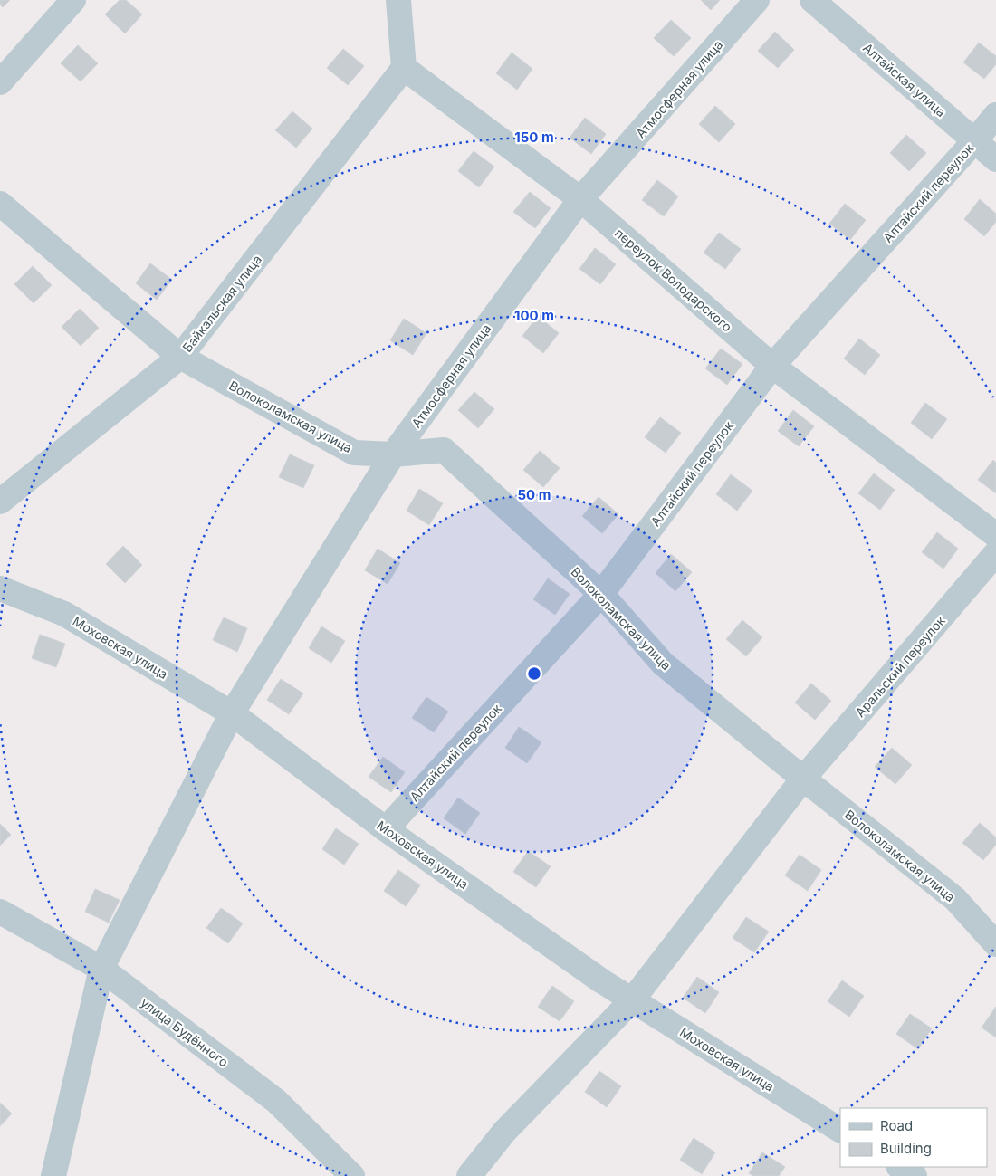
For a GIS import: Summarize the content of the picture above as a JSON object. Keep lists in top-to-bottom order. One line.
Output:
{"streets":{"street":["Алтайская улица","Атмосферная улица","Алтайский переулок","переулок Володарского","Байкальская улица","Волоколамская улица","Моховская улица","Аральский переулок","улица Будённого"]},"crossings":[["Алтайская улица","Алтайский переулок"],["Атмосферная улица","переулок Володарского"],["Атмосферная улица","Волоколамская улица"],["Атмосферная улица","Моховская улица"],["Атмосферная улица","улица Будённого"],["Алтайский переулок","переулок Володарского"],["Алтайский переулок","Волоколамская улица"],["Алтайский переулок","Моховская улица"],["переулок Володарского","Байкальская улица"],["Байкальская улица","Волоколамская улица"],["Волоколамская улица","Аральский переулок"],["Моховская улица","Аральский переулок"]],"legend":["Road","Building"],"rings":["150 m","100 m","50 m"]}
